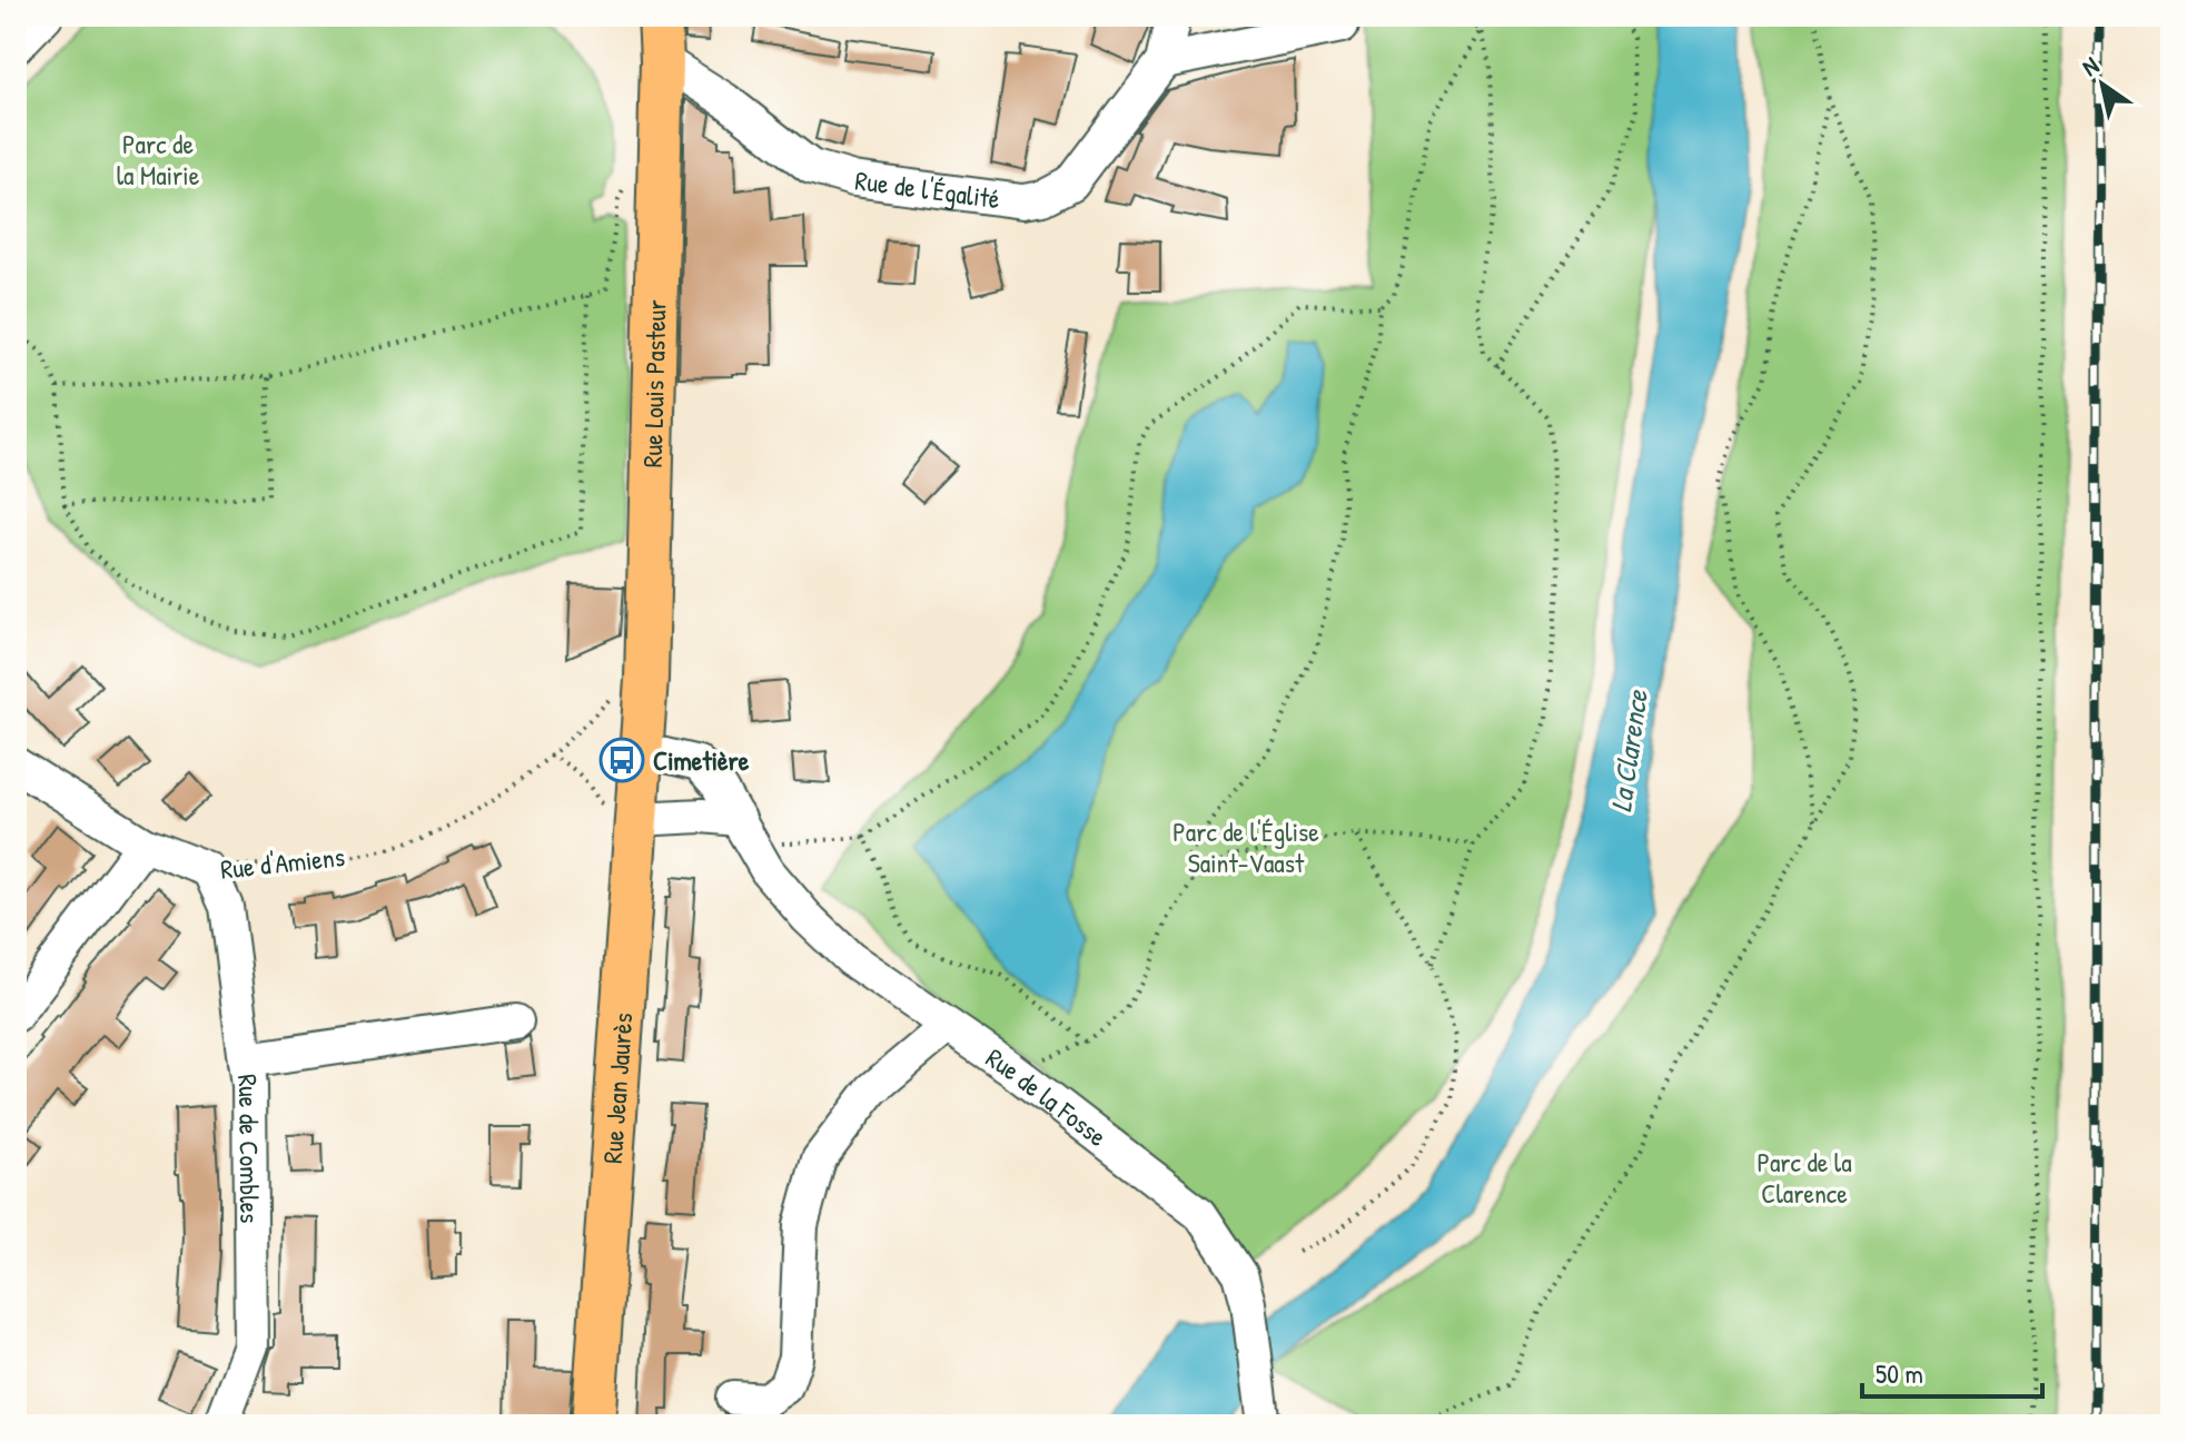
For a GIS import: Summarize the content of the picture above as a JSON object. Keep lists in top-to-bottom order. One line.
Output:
{"streets":{"main road":["Rue Louis Pasteur","Rue Jean Jaurès"],"street":["Rue de l'Égalité","Rue d'Amiens","Rue de la Fosse","Rue de Combles"]},"crossings":[["Rue de l'Égalité","Rue Louis Pasteur"],["Rue Louis Pasteur","Rue d'Amiens"],["Rue Louis Pasteur","Rue Jean Jaurès"],["Rue Louis Pasteur","Rue de la Fosse"],["Rue d'Amiens","Rue de Combles"],["Rue Jean Jaurès","Rue de la Fosse"]],"water":["La Clarence"],"parks":["Parc de la Mairie","Parc de l'Église Saint-Vaast","Parc de la Clarence"],"places":{"bus stop":["Cimetière"]},"scale_bar":"50 m","north":"top left"}
